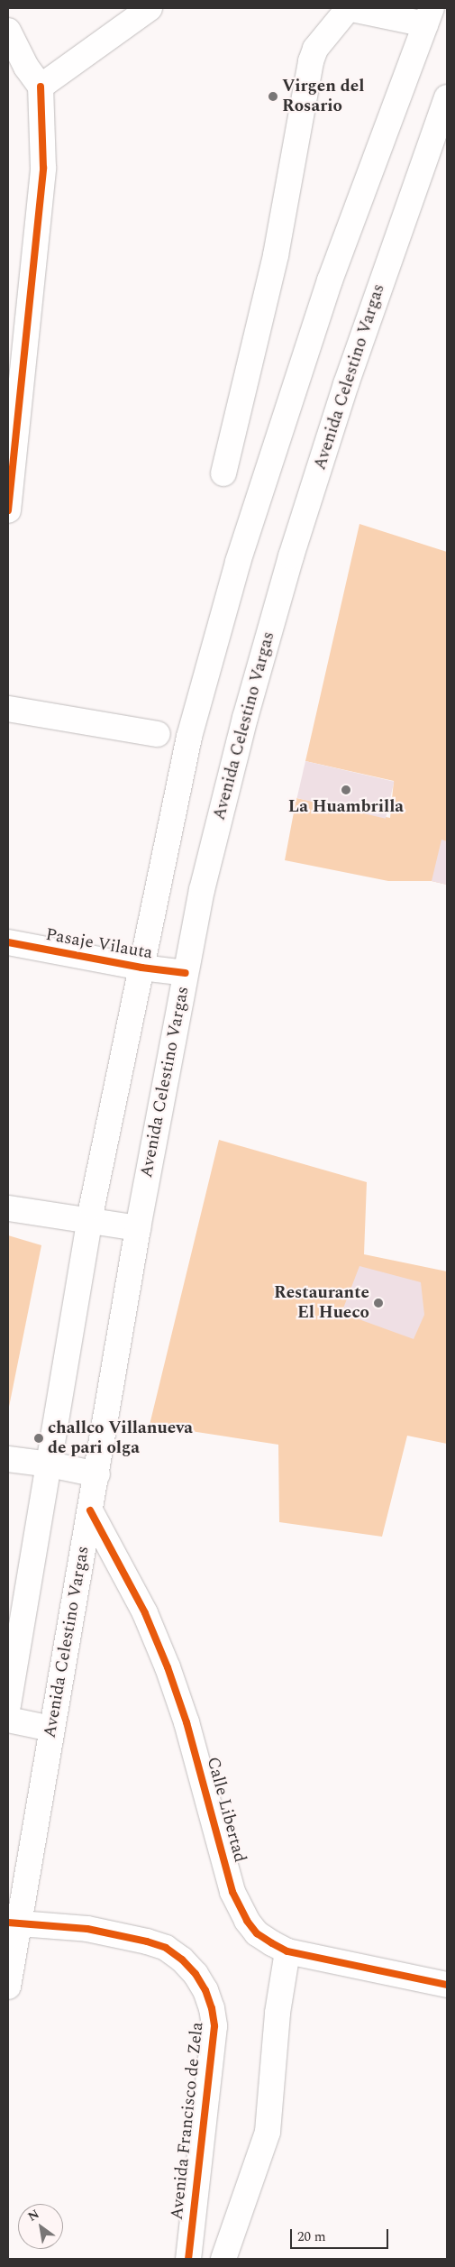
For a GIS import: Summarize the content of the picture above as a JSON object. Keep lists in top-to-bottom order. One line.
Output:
{"streets":{"main road":["Avenida Celestino Vargas","Pasaje Vilauta","Calle Libertad","Avenida Francisco de Zela"]},"crossings":[["Avenida Celestino Vargas","Pasaje Vilauta"],["Avenida Celestino Vargas","Calle Libertad"],["Avenida Celestino Vargas","Avenida Francisco de Zela"]],"places":["Virgen del Rosario","La Huambrilla","Restaurante El Hueco","challco Villanueva de pari olga"],"scale_bar":"20 m","north":"top left"}
